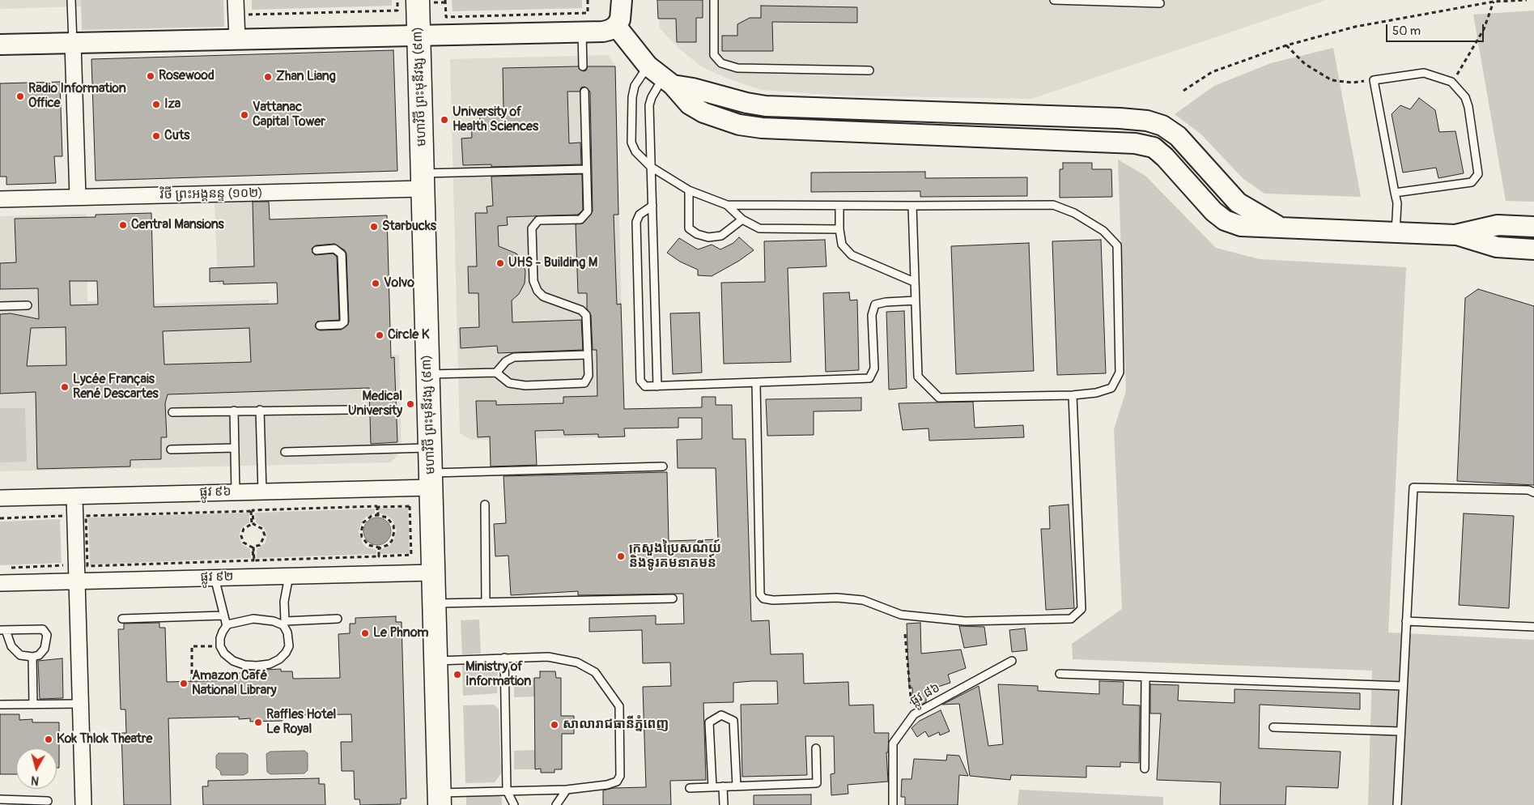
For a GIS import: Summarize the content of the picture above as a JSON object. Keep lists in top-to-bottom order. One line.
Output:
{"streets":{"highway":["មហាវិថី ព្រះមុនីវង្ស (៩៣)"],"street":["វិថី ព្រះអង្គនន្ទ (១០២)","ផ្លូវ ៩៦","ផ្លូវ ៩២"],"lane":["ផ្លូវ ៨៦"]},"crossings":[["មហាវិថី ព្រះមុនីវង្ស (៩៣)","វិថី ព្រះអង្គនន្ទ (១០២)"],["មហាវិថី ព្រះមុនីវង្ស (៩៣)","ផ្លូវ ៩៦"],["មហាវិថី ព្រះមុនីវង្ស (៩៣)","ផ្លូវ ៩២"]],"places":["Rosewood","Zhan Liang","Radio Information Office","Iza","Vattanac Capital Tower","University of Health Sciences","Cuts","Central Mansions","Starbucks","UHS - Building M","Volvo","Circle K","Lycée Français René Descartes","Medical University","ក្រសួងប្រៃសណីយ៍ និងទូរគមនាគមន៍","Le Phnom","Ministry of Information","Amazon Café National Library","Raffles Hotel Le Royal","សាលារាជធានីភ្នំពេញ","Kok Thlok Theatre"],"scale_bar":"50 m","north":"bottom"}
